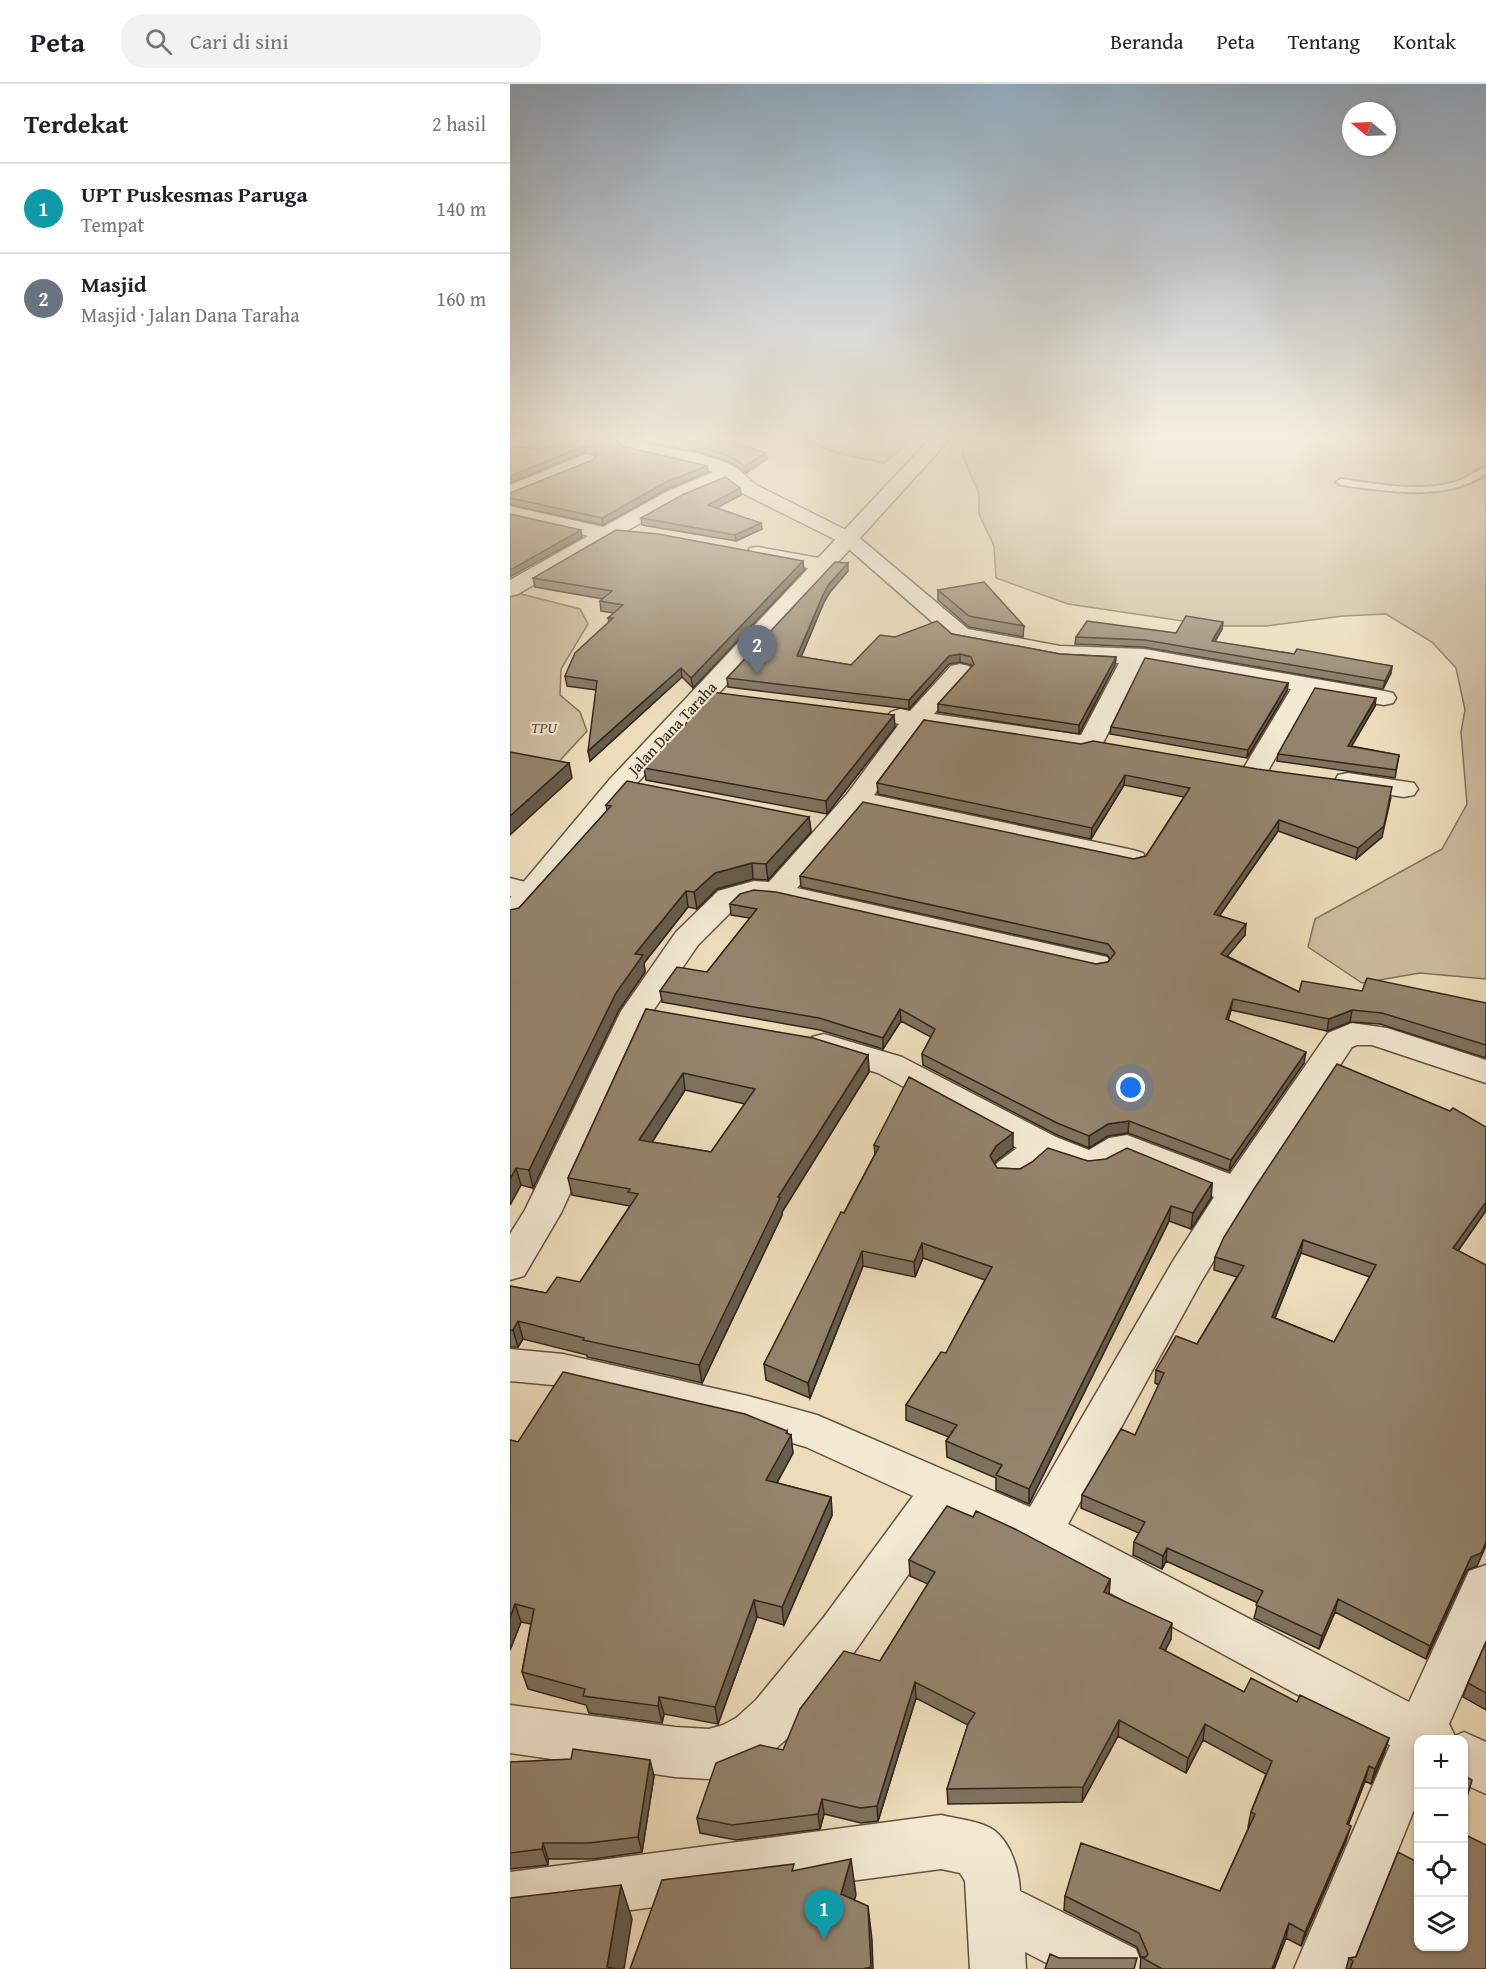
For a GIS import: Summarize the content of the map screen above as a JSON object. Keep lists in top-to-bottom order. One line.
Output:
{"streets":{"street":["Jalan Dana Taraha"]},"parks":["TPU"],"north":"left","page":{"header":"Peta","search":"Cari di sini","nav":["Beranda","Peta","Tentang","Kontak"],"heading":["Terdekat","2 hasil"],"list":[{"mark":"1","name":"UPT Puskesmas Paruga","note":"Tempat","value":"140 m"},{"mark":"2","name":"Masjid","note":"Masjid · Jalan Dana Taraha","value":"160 m"}],"pins":["2","1"],"map_buttons":["+","−"]}}
